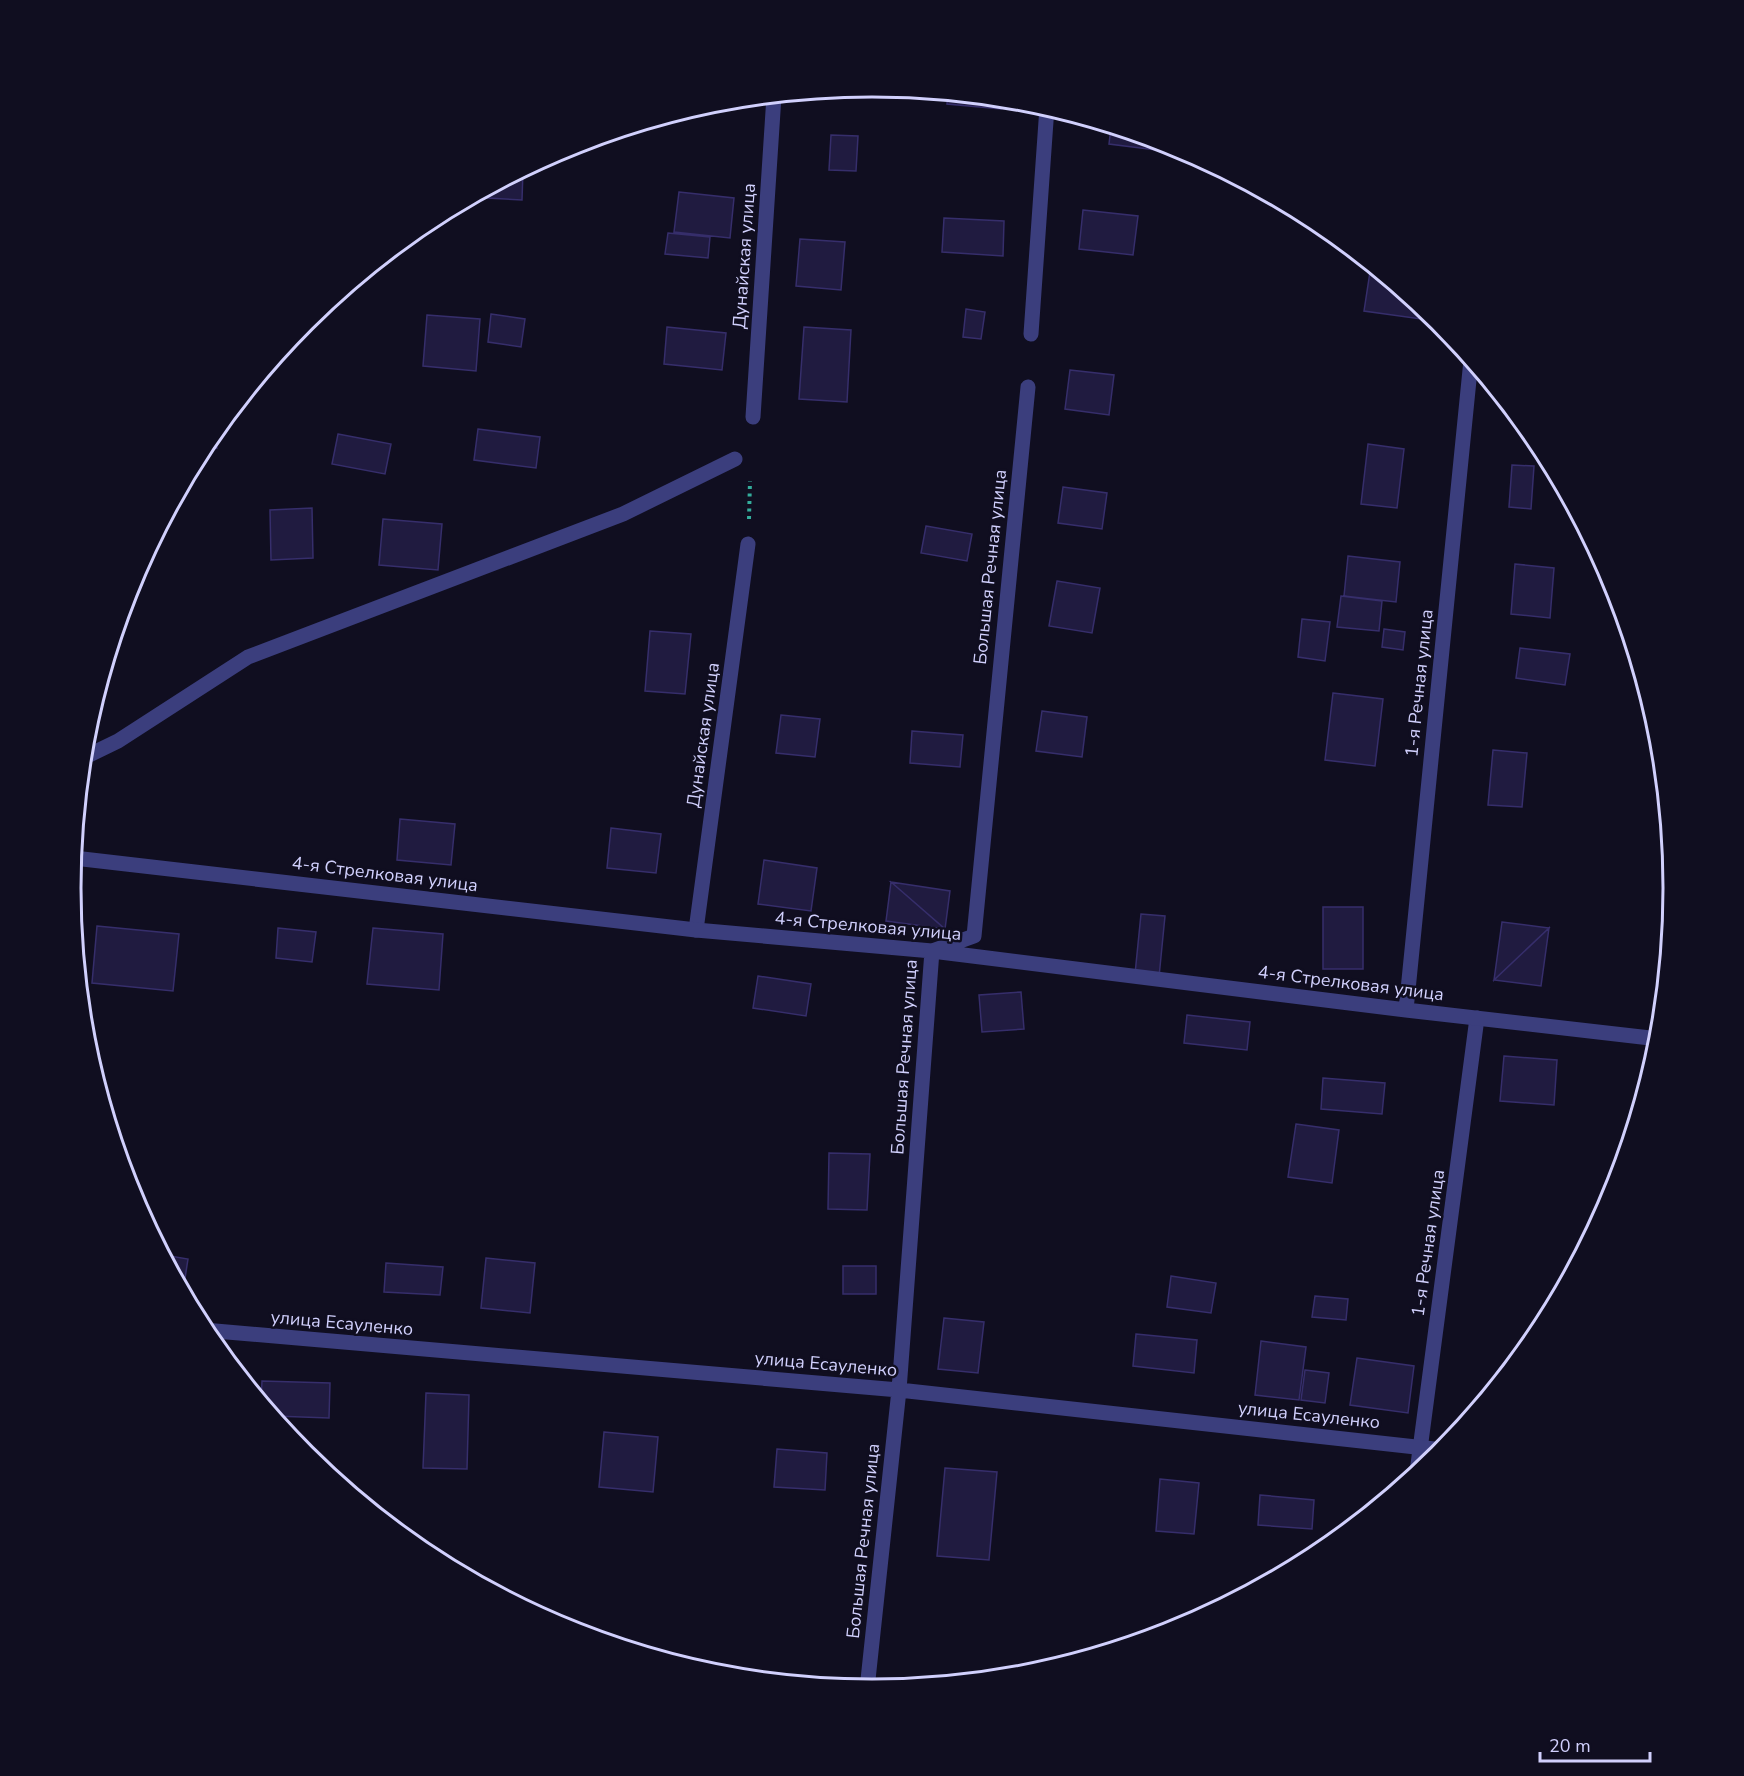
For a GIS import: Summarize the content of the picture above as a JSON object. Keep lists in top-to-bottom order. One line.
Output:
{"streets":{"street":["Дунайская улица","Большая Речная улица","1-я Речная улица","4-я Стрелковая улица","улица Есауленко"]},"crossings":[["Дунайская улица","4-я Стрелковая улица"],["Большая Речная улица","4-я Стрелковая улица"],["Большая Речная улица","улица Есауленко"],["1-я Речная улица","4-я Стрелковая улица"],["1-я Речная улица","улица Есауленко"]],"scale_bar":"20 m"}
